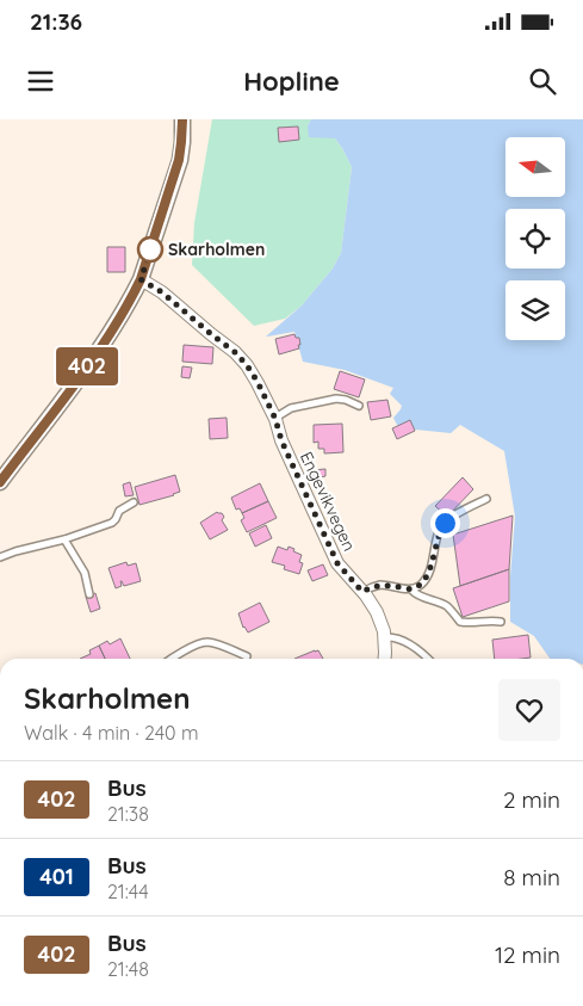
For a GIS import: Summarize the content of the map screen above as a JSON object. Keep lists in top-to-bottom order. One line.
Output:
{"streets":{"street":["Engevikvegen"]},"places":["Skarholmen"],"lines":["bus line 402"],"north":"left","page":{"status":"21:36","header":"Hopline","on_map":"402","heading":["Skarholmen","Walk · 4 min · 240 m"],"list":[{"mark":"402","name":"Bus","note":"21:38","value":"2 min"},{"mark":"401","name":"Bus","note":"21:44","value":"8 min"},{"mark":"402","name":"Bus","note":"21:48","value":"12 min"}]}}
